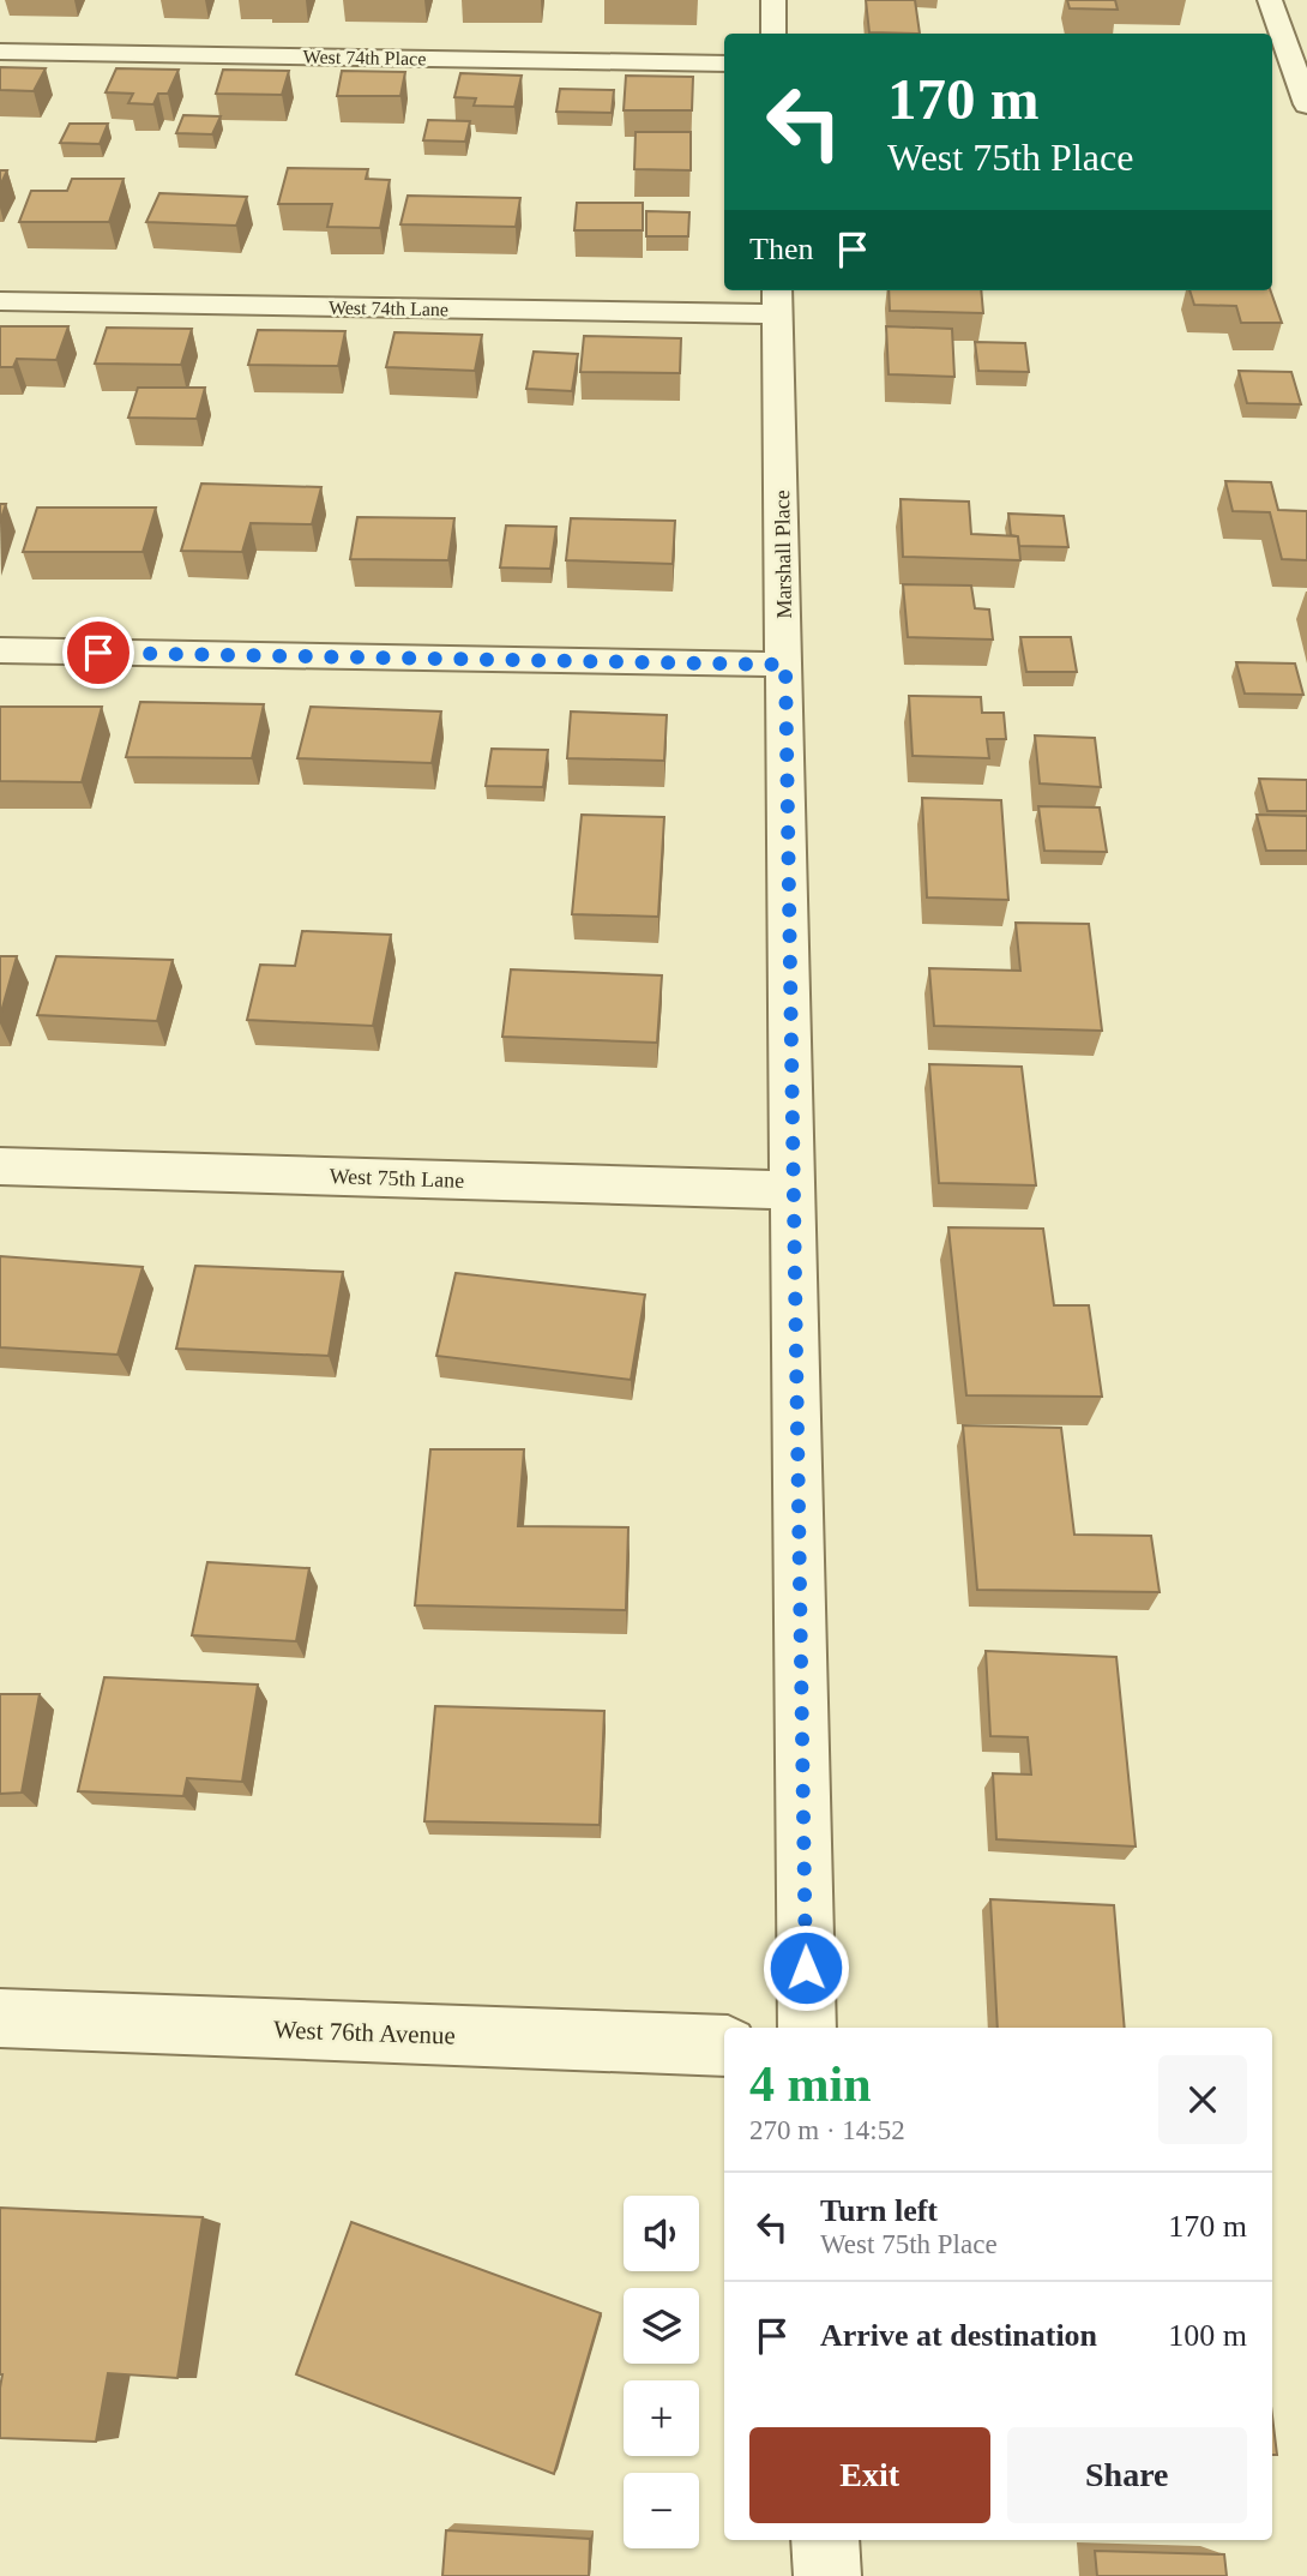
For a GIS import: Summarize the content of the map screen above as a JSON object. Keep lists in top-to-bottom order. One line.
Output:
{"streets":{"street":["West 74th Place","West 74th Lane","Marshall Place","West 75th Lane","West 76th Avenue"]},"crossings":[["West 74th Lane","Marshall Place"],["Marshall Place","West 75th Lane"]],"page":{"turn":["170 m","West 75th Place"],"then":"Then","heading":["4 min","270 m · 14:52"],"list":[{"name":"Turn left","note":"West 75th Place","value":"170 m"},{"name":"Arrive at destination","value":"100 m"}],"map_buttons":["+","−"],"buttons":["Exit","Share"]}}
